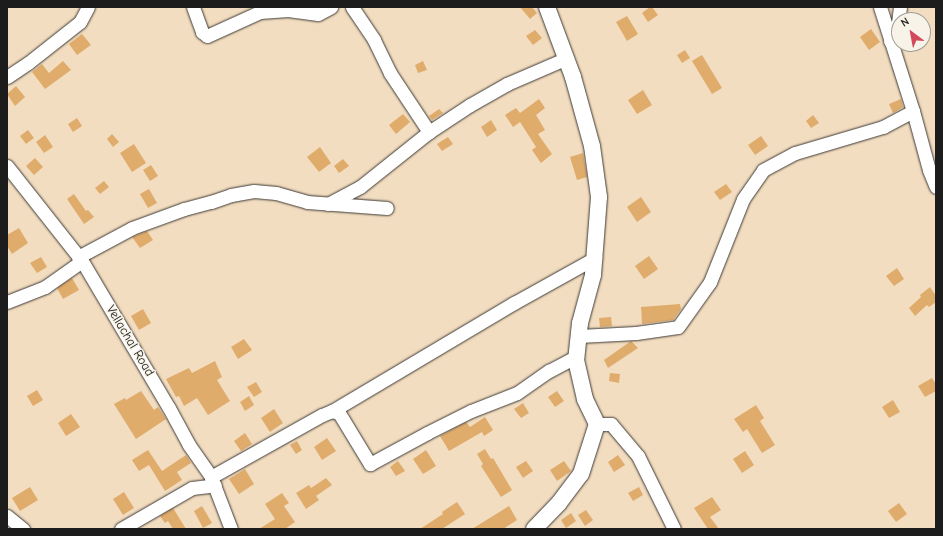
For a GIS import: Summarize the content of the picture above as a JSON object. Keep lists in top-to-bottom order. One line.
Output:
{"streets":{"street":["Vellachal Road"]},"north":"top left"}
